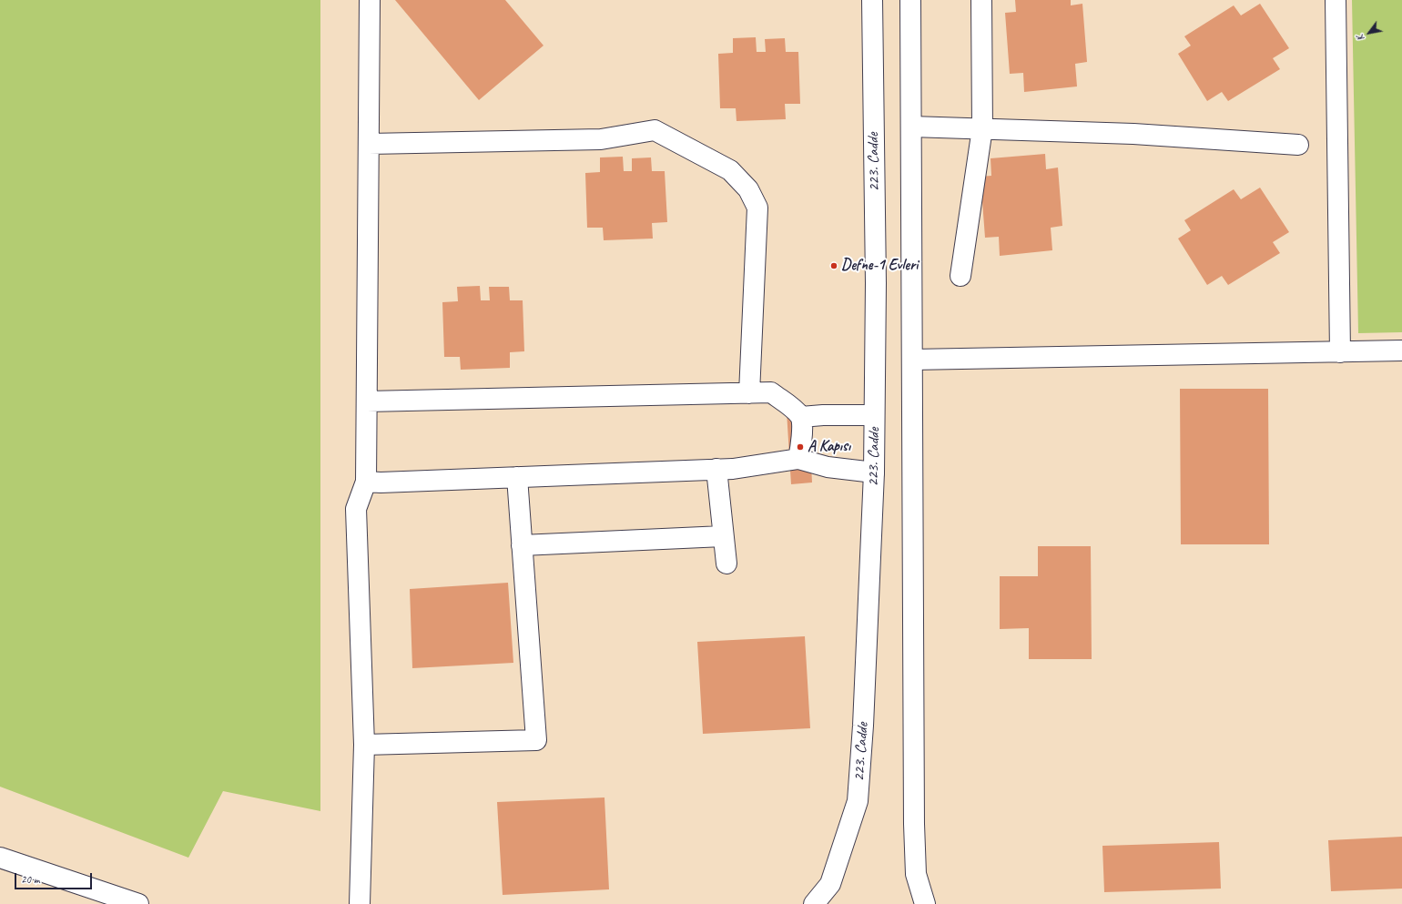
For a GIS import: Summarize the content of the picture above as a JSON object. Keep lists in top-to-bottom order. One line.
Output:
{"streets":{"street":["223. Cadde"]},"places":["Defne-1 Evleri","A Kapısı"],"scale_bar":"20 m","north":"bottom left"}
